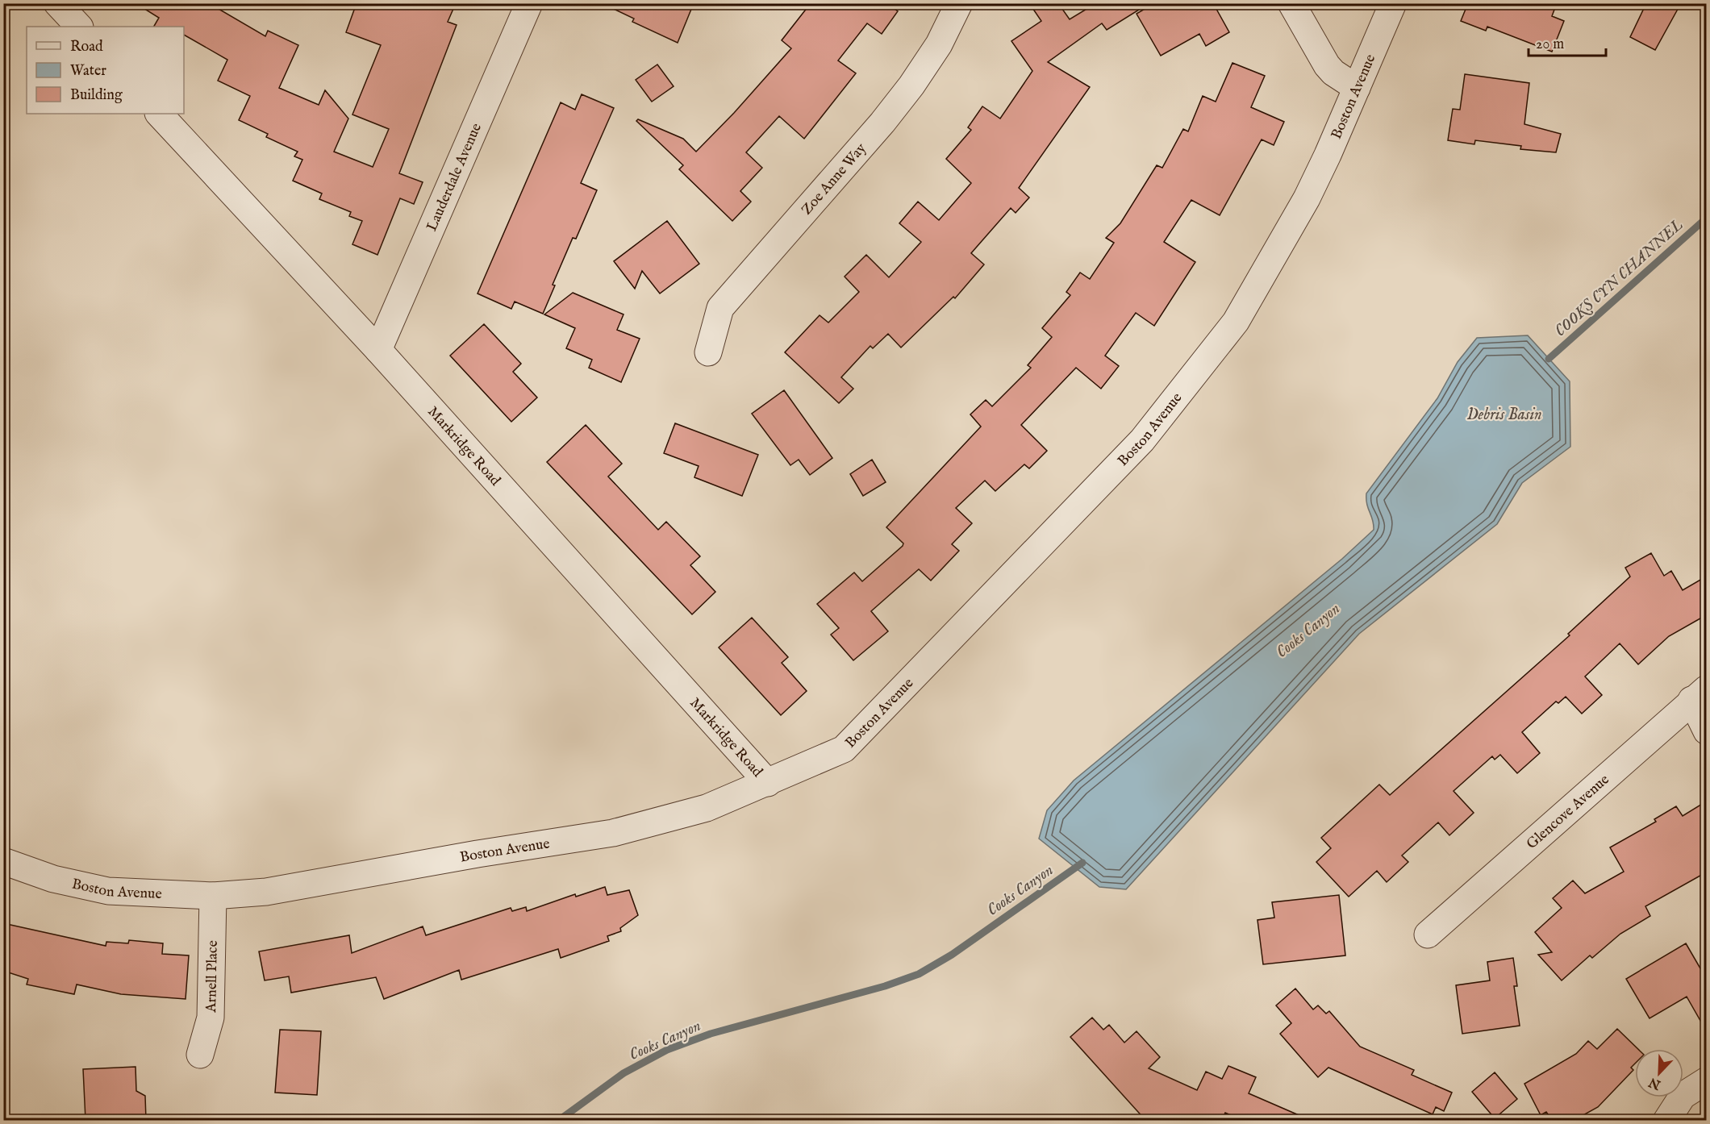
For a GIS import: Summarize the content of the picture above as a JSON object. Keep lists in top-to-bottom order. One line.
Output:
{"streets":{"street":["Boston Avenue","Lauderdale Avenue","Zoe Anne Way","Markridge Road","Glencove Avenue","Arnell Place"]},"crossings":[["Boston Avenue","Markridge Road"],["Boston Avenue","Arnell Place"],["Lauderdale Avenue","Markridge Road"]],"water":["COOKS CYN CHANNEL","Debris Basin","Cooks Canyon"],"legend":["Road","Water","Building"],"scale_bar":"20 m","north":"bottom left"}
